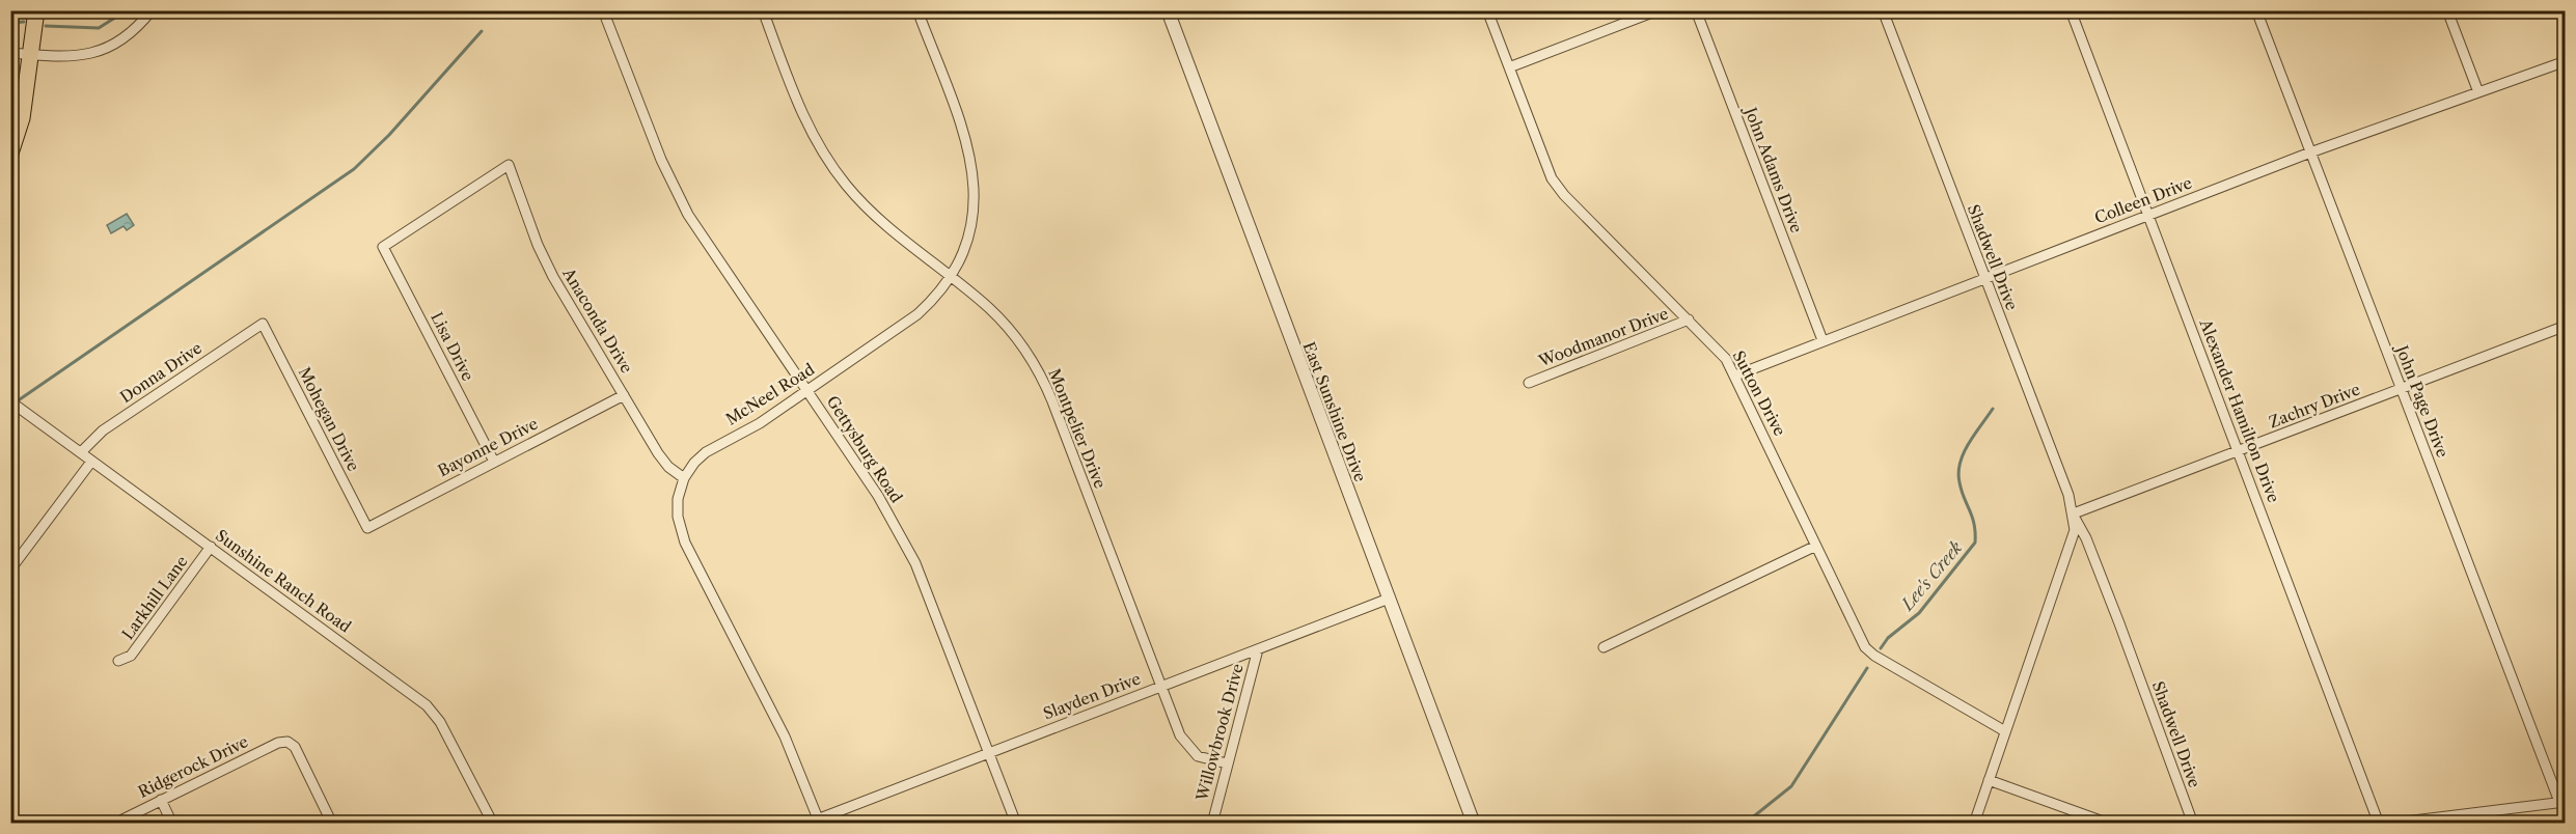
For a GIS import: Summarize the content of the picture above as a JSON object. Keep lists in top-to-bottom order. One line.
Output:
{"streets":{"street":["John Adams Drive","Colleen Drive","Shadwell Drive","Anaconda Drive","Woodmanor Drive","Lisa Drive","Donna Drive","Sutton Drive","McNeel Road","John Page Drive","Zachry Drive","Alexander Hamilton Drive","East Sunshine Drive","Mohegan Drive","Montpelier Drive","Bayonne Drive","Gettysburg Road","Sunshine Ranch Road","Larkhill Lane","Slayden Drive","Willowbrook Drive","Ridgerock Drive"]},"crossings":[["John Adams Drive","Colleen Drive"],["Colleen Drive","Shadwell Drive"],["Colleen Drive","Sutton Drive"],["Colleen Drive","John Page Drive"],["Colleen Drive","Alexander Hamilton Drive"],["Shadwell Drive","Zachry Drive"],["Anaconda Drive","Lisa Drive"],["Anaconda Drive","McNeel Road"],["Anaconda Drive","Bayonne Drive"],["Woodmanor Drive","Sutton Drive"],["Lisa Drive","Bayonne Drive"],["Donna Drive","Mohegan Drive"],["Donna Drive","Sunshine Ranch Road"],["McNeel Road","Montpelier Drive"],["McNeel Road","Gettysburg Road"],["McNeel Road","Slayden Drive"],["John Page Drive","Zachry Drive"],["Zachry Drive","Alexander Hamilton Drive"],["East Sunshine Drive","Slayden Drive"],["Mohegan Drive","Bayonne Drive"],["Montpelier Drive","Slayden Drive"],["Montpelier Drive","Willowbrook Drive"],["Gettysburg Road","Slayden Drive"],["Sunshine Ranch Road","Larkhill Lane"],["Slayden Drive","Willowbrook Drive"]],"water":["Lee's Creek"]}
